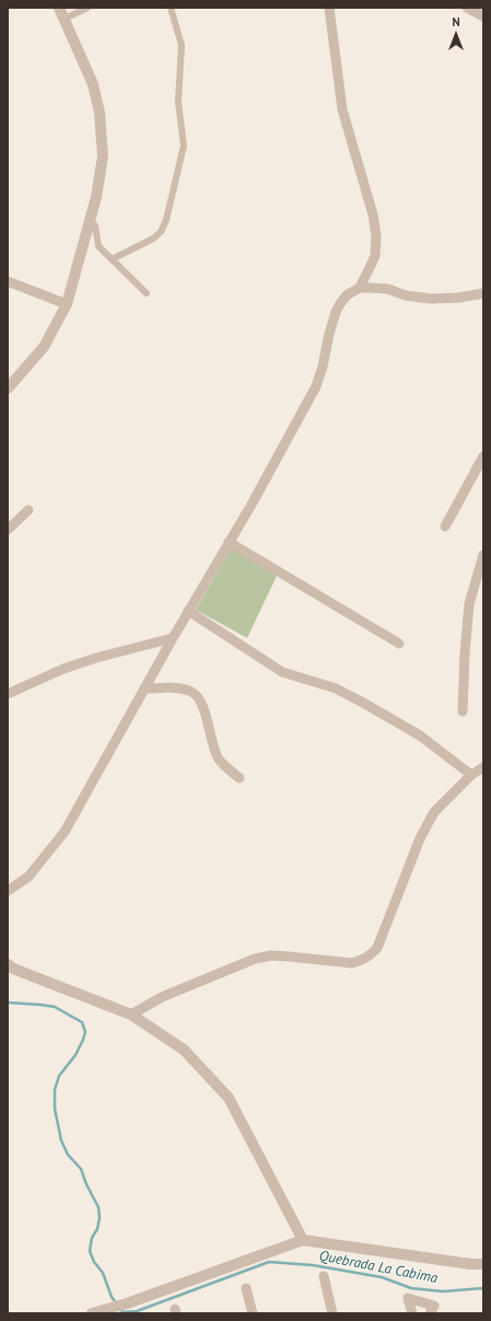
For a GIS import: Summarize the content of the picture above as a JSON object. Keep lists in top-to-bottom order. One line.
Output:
{"water":["Quebrada La Cabima"],"north":"top"}
